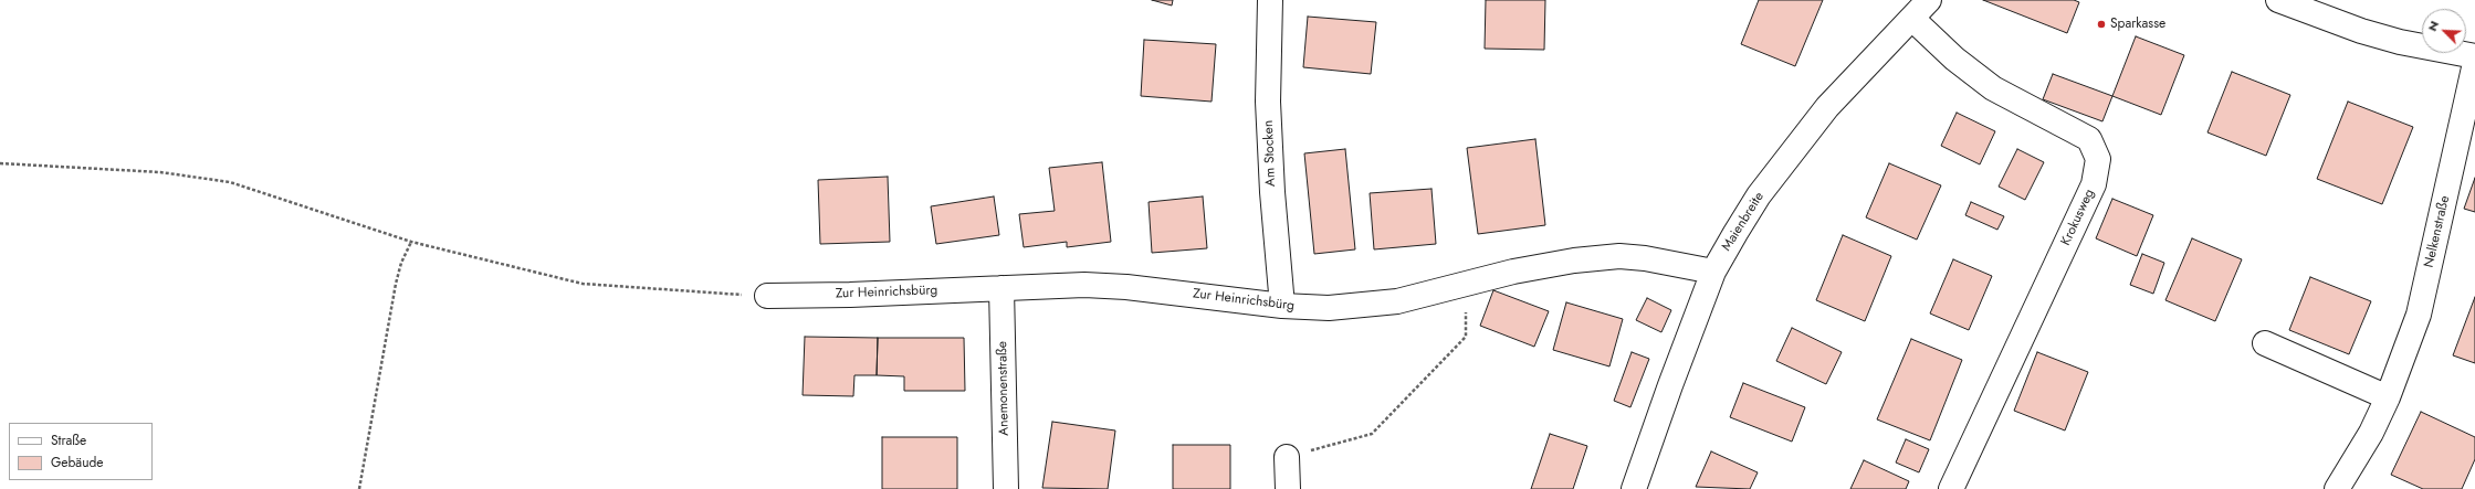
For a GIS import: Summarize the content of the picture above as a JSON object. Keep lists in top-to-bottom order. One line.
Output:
{"streets":{"street":["Am Stocken","Krokusweg","Maienbreite","Nelkenstraße","Zur Heinrichsbürg","Anemonenstraße"]},"crossings":[["Am Stocken","Zur Heinrichsbürg"],["Krokusweg","Maienbreite"],["Maienbreite","Zur Heinrichsbürg"],["Zur Heinrichsbürg","Anemonenstraße"]],"places":["Sparkasse"],"legend":["Straße","Gebäude"],"north":"top left"}
